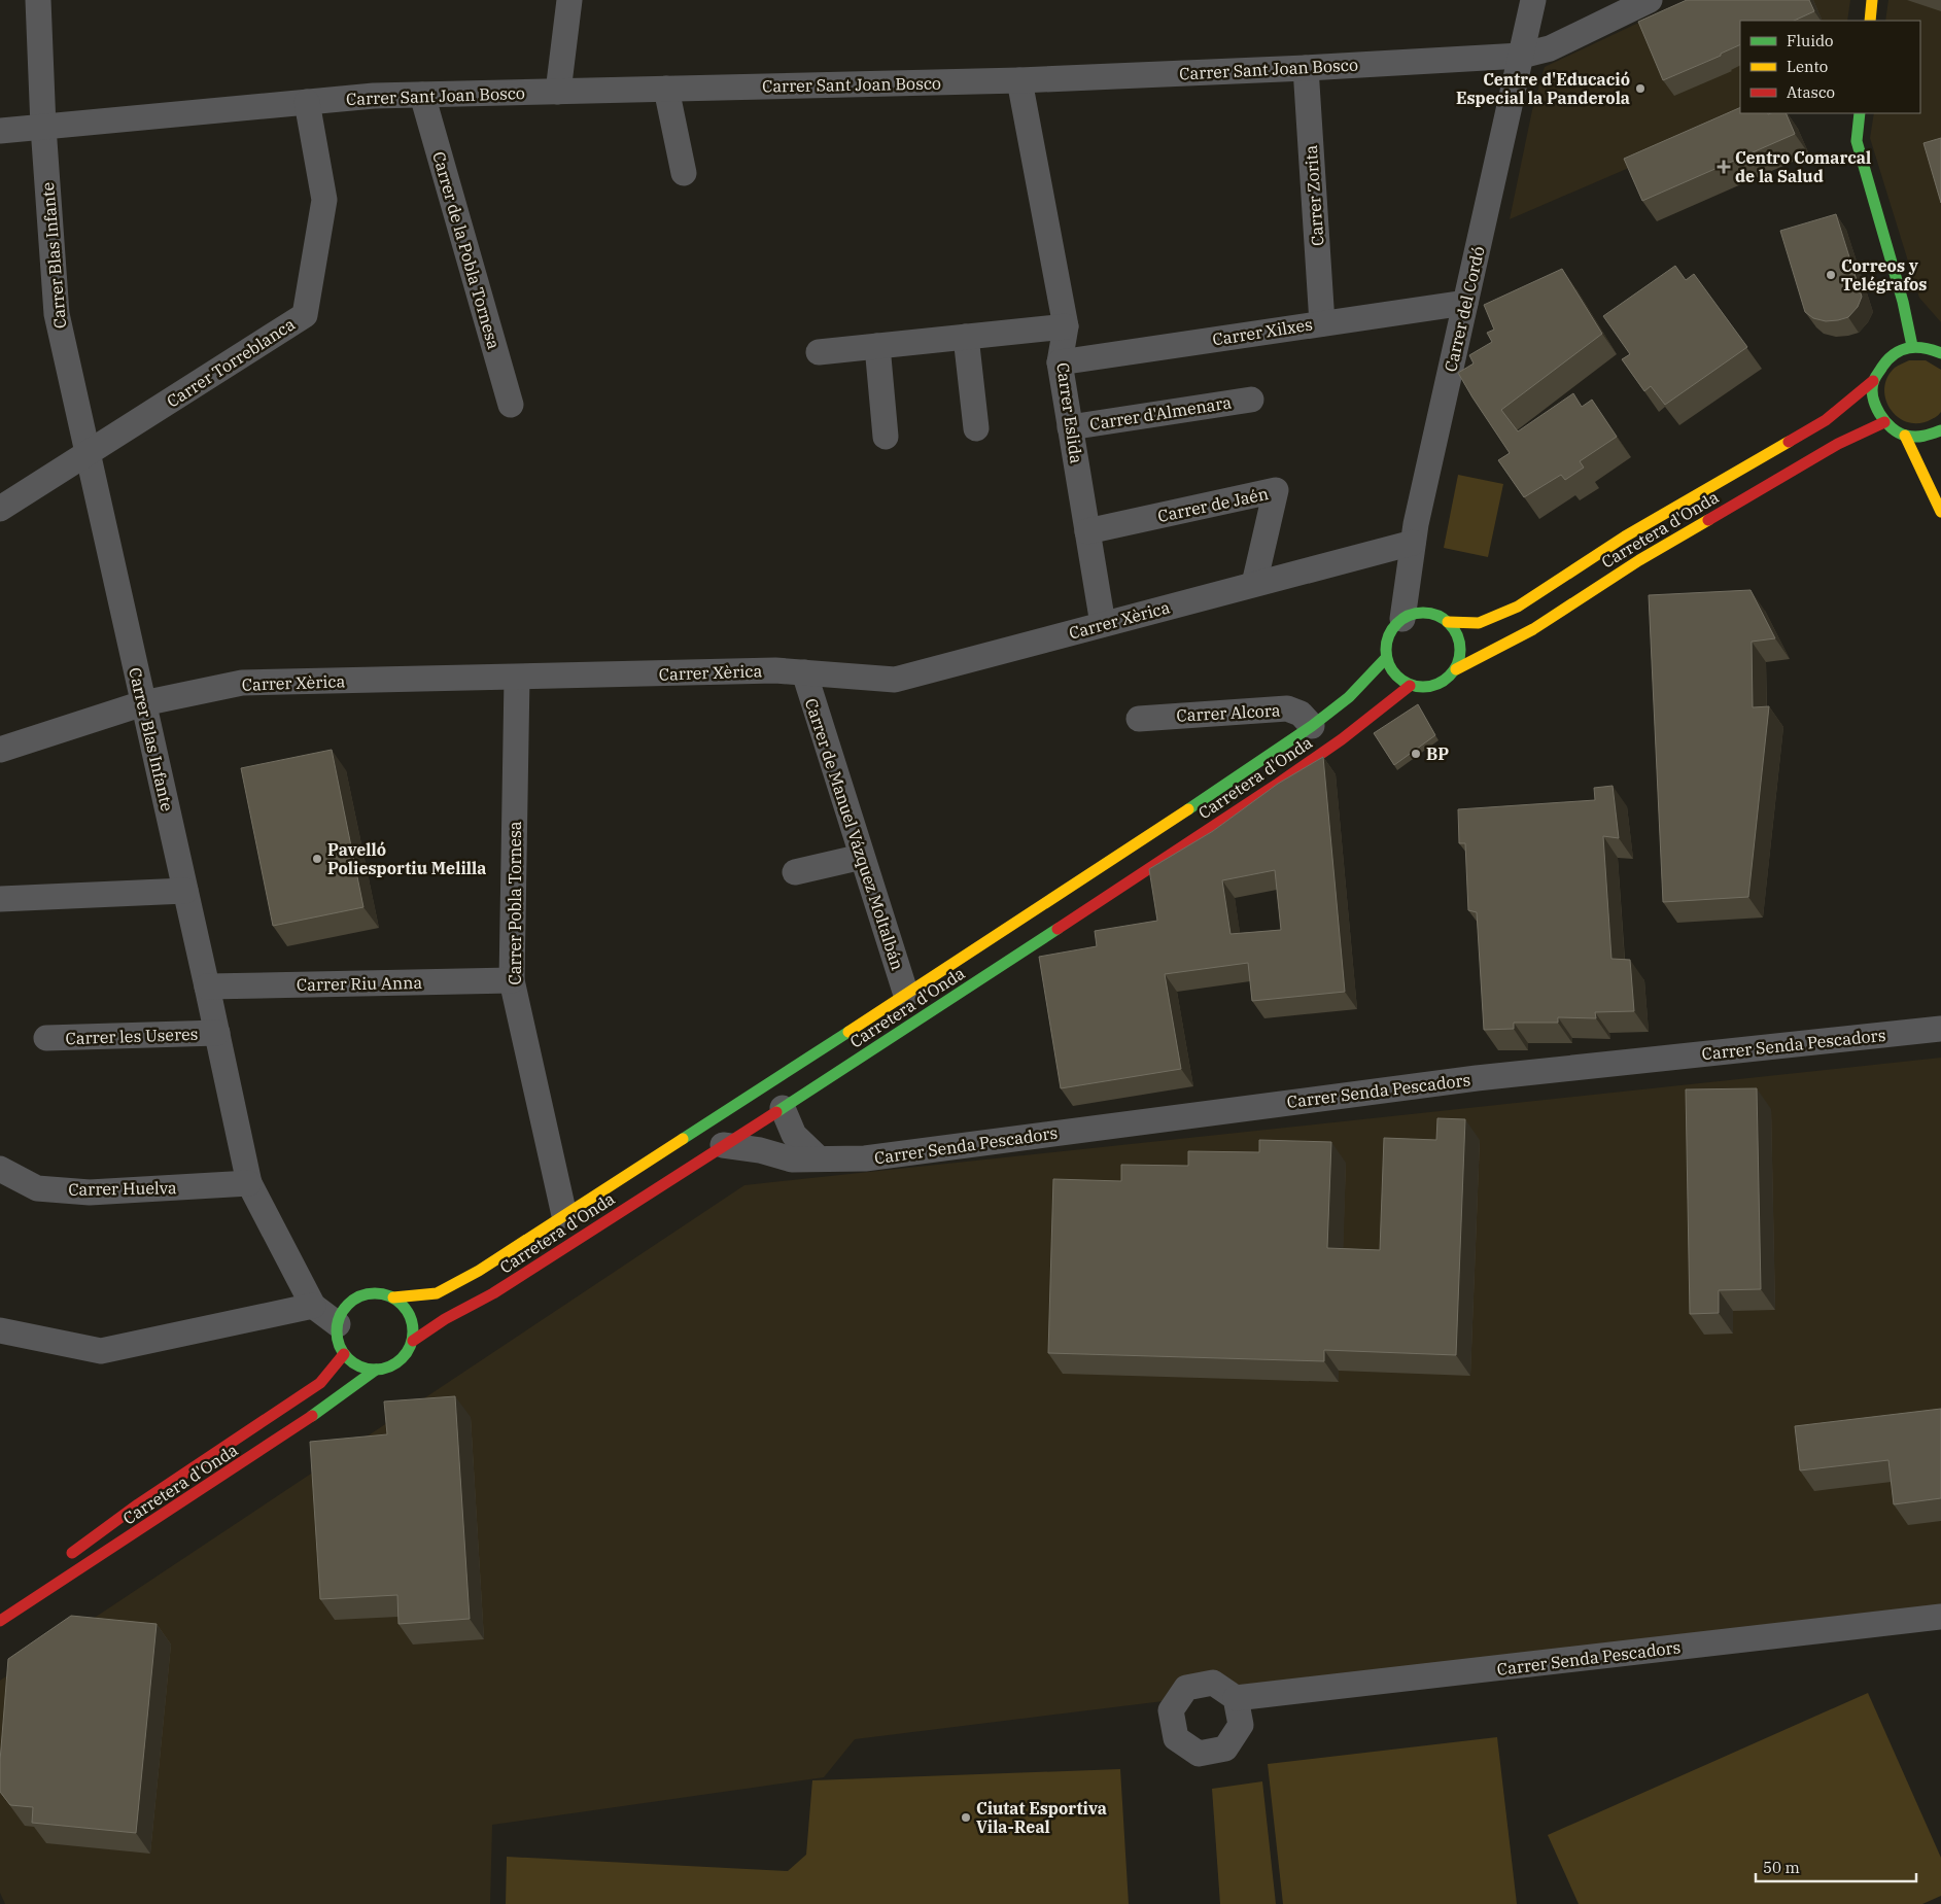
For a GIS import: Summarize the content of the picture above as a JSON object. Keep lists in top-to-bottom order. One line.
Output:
{"streets":{"main road":["Carretera d'Onda"],"street":["Carrer Sant Joan Bosco","Carrer Zorita","Carrer de la Pobla Tornesa","Carrer Blas Infante","Carrer del Cordó","Carrer Xilxes","Carrer Torreblanca","Carrer Eslida","Carrer d'Almenara","Carrer de Jaén","Carrer Xèrica","Carrer Alcora","Carrer de Manuel Vázquez Moltalbán","Carrer Pobla Tornesa","Carrer Riu Anna","Carrer les Useres","Carrer Senda Pescadors","Carrer Huelva"]},"crossings":[["Carrer Sant Joan Bosco","Carrer Zorita"],["Carrer Sant Joan Bosco","Carrer de la Pobla Tornesa"],["Carrer Sant Joan Bosco","Carrer Blas Infante"],["Carrer Sant Joan Bosco","Carrer del Cordó"],["Carrer Sant Joan Bosco","Carrer Torreblanca"],["Carrer Sant Joan Bosco","Carrer Eslida"],["Carrer Zorita","Carrer Xilxes"],["Carrer Blas Infante","Carrer Torreblanca"],["Carrer Blas Infante","Carretera d'Onda"],["Carrer Blas Infante","Carrer Xèrica"],["Carrer Blas Infante","Carrer Riu Anna"],["Carrer Blas Infante","Carrer les Useres"],["Carrer Blas Infante","Carrer Huelva"],["Carrer del Cordó","Carrer Xilxes"],["Carrer del Cordó","Carretera d'Onda"],["Carrer del Cordó","Carrer Xèrica"],["Carrer Xilxes","Carrer Eslida"],["Carrer Eslida","Carrer d'Almenara"],["Carrer Eslida","Carrer de Jaén"],["Carrer Eslida","Carrer Xèrica"],["Carrer de Jaén","Carrer Xèrica"],["Carretera d'Onda","Carrer Alcora"],["Carretera d'Onda","Carrer de Manuel Vázquez Moltalbán"],["Carretera d'Onda","Carrer Pobla Tornesa"],["Carretera d'Onda","Carrer Senda Pescadors"],["Carrer Xèrica","Carrer de Manuel Vázquez Moltalbán"],["Carrer Xèrica","Carrer Pobla Tornesa"],["Carrer Pobla Tornesa","Carrer Riu Anna"]],"places":{"other":["Centre d'Educació Especial la Panderola","Correos y Telégrafos","BP","Pavelló Poliesportiu Melilla","Ciutat Esportiva Vila-Real"],"health":["Centro Comarcal de la Salud"]},"legend":["Fluido","Lento","Atasco"],"scale_bar":"50 m"}
